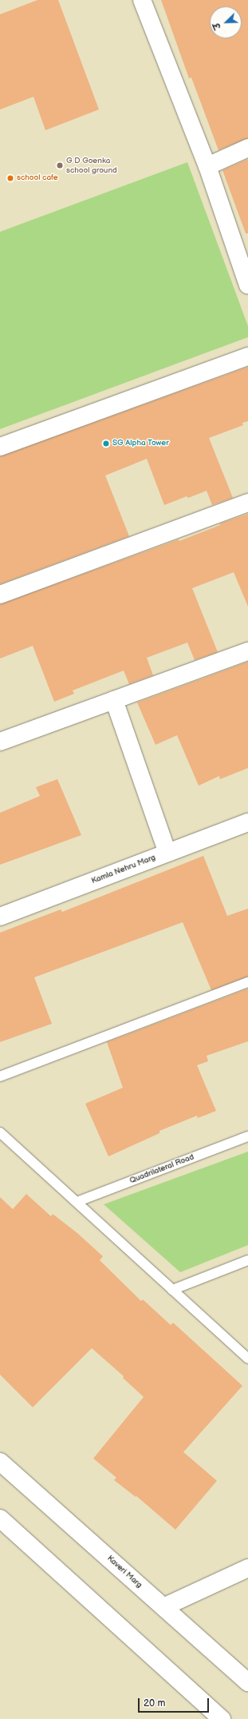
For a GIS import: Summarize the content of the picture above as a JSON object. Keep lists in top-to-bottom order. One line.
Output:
{"streets":{"street":["Kamla Nehru Marg","Kaveri Marg"],"lane":["Quadrilateral Road"]},"places":["G D Goenka school ground","school cafe","SG Alpha Tower"],"scale_bar":"20 m","north":"bottom left"}
